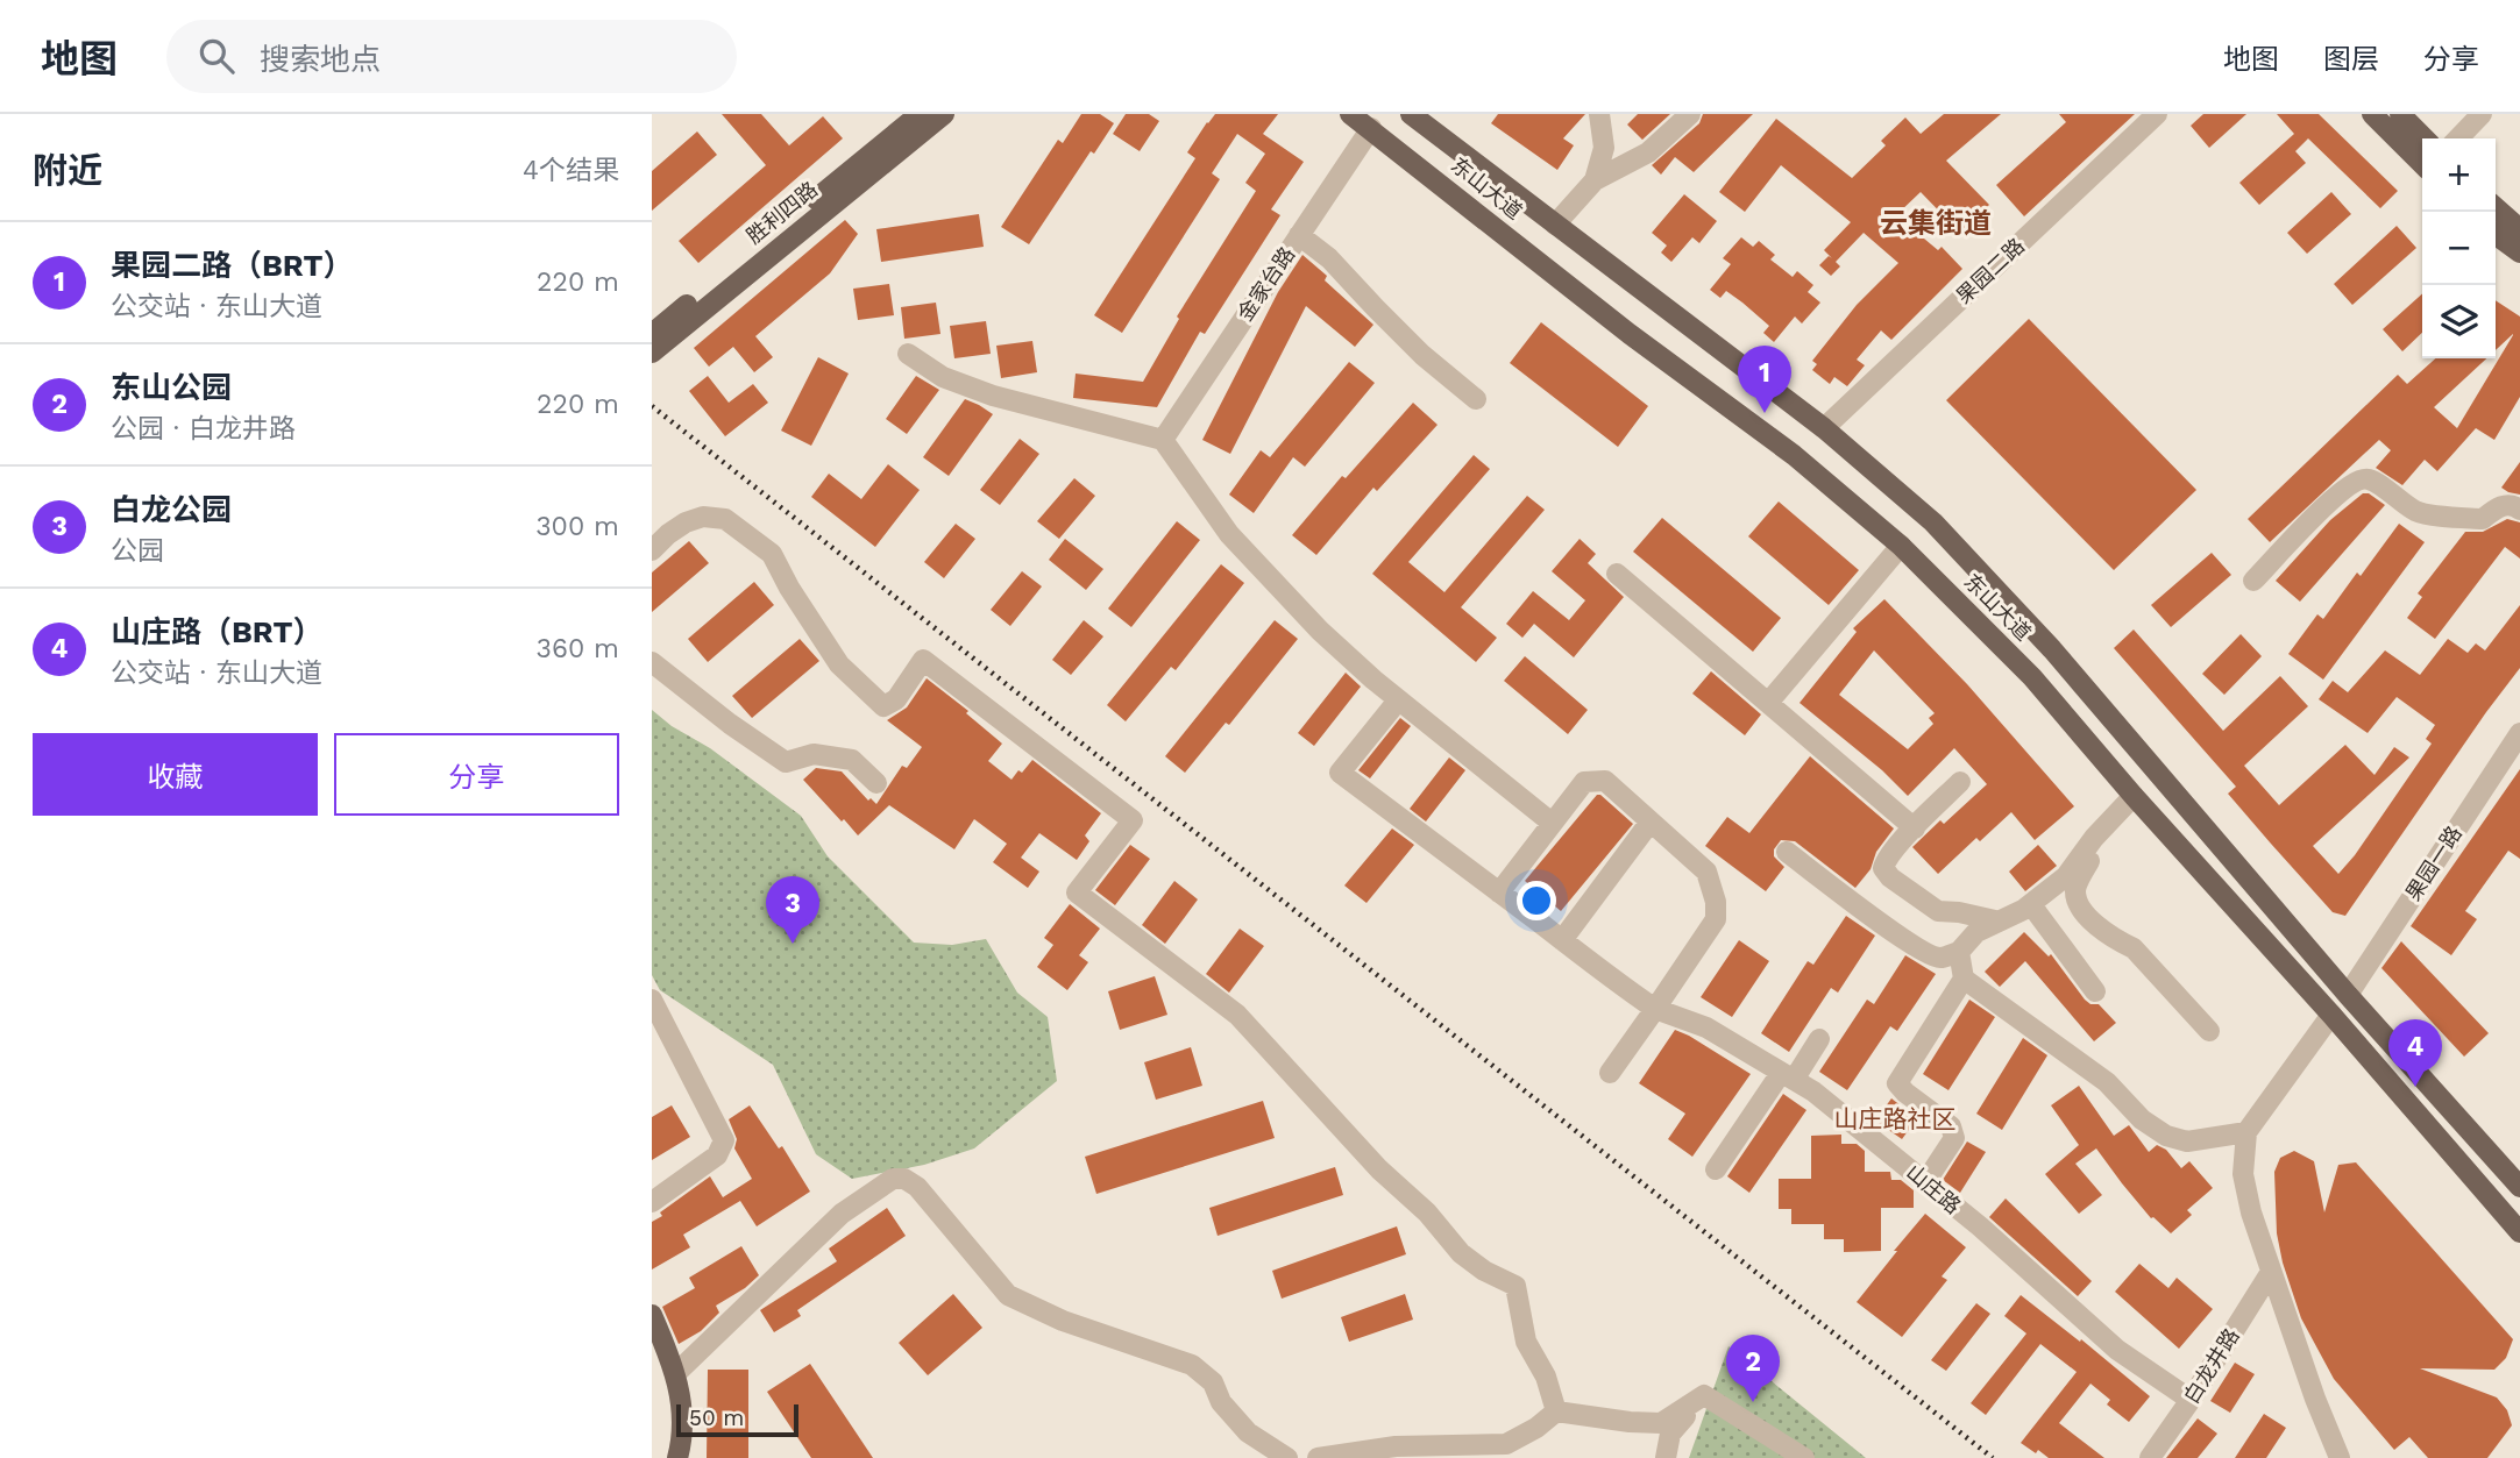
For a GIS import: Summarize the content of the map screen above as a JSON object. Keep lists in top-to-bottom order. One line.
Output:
{"streets":{"main road":["东山大道","胜利四路"],"street":["果园二路","金家台路","果园一路","山庄路","白龙井路"]},"crossings":[["东山大道","果园二路"],["东山大道","金家台路"],["东山大道","果园一路"],["山庄路","白龙井路"]],"districts":["云集街道","山庄路社区"],"scale_bar":"50 m","page":{"header":"地图","search":"搜索地点","nav":["地图","图层","分享"],"heading":["附近","4个结果"],"map_buttons":["+","−"],"list":[{"mark":"1","name":"果园二路（BRT）","note":"公交站 · 东山大道","value":"220 m"},{"mark":"2","name":"东山公园","note":"公园 · 白龙井路","value":"220 m"},{"mark":"3","name":"白龙公园","note":"公园","value":"300 m"},{"mark":"4","name":"山庄路（BRT）","note":"公交站 · 东山大道","value":"360 m"}],"pins":["1","3","4","2"],"buttons":["收藏","分享"],"scale":"50 m"}}
